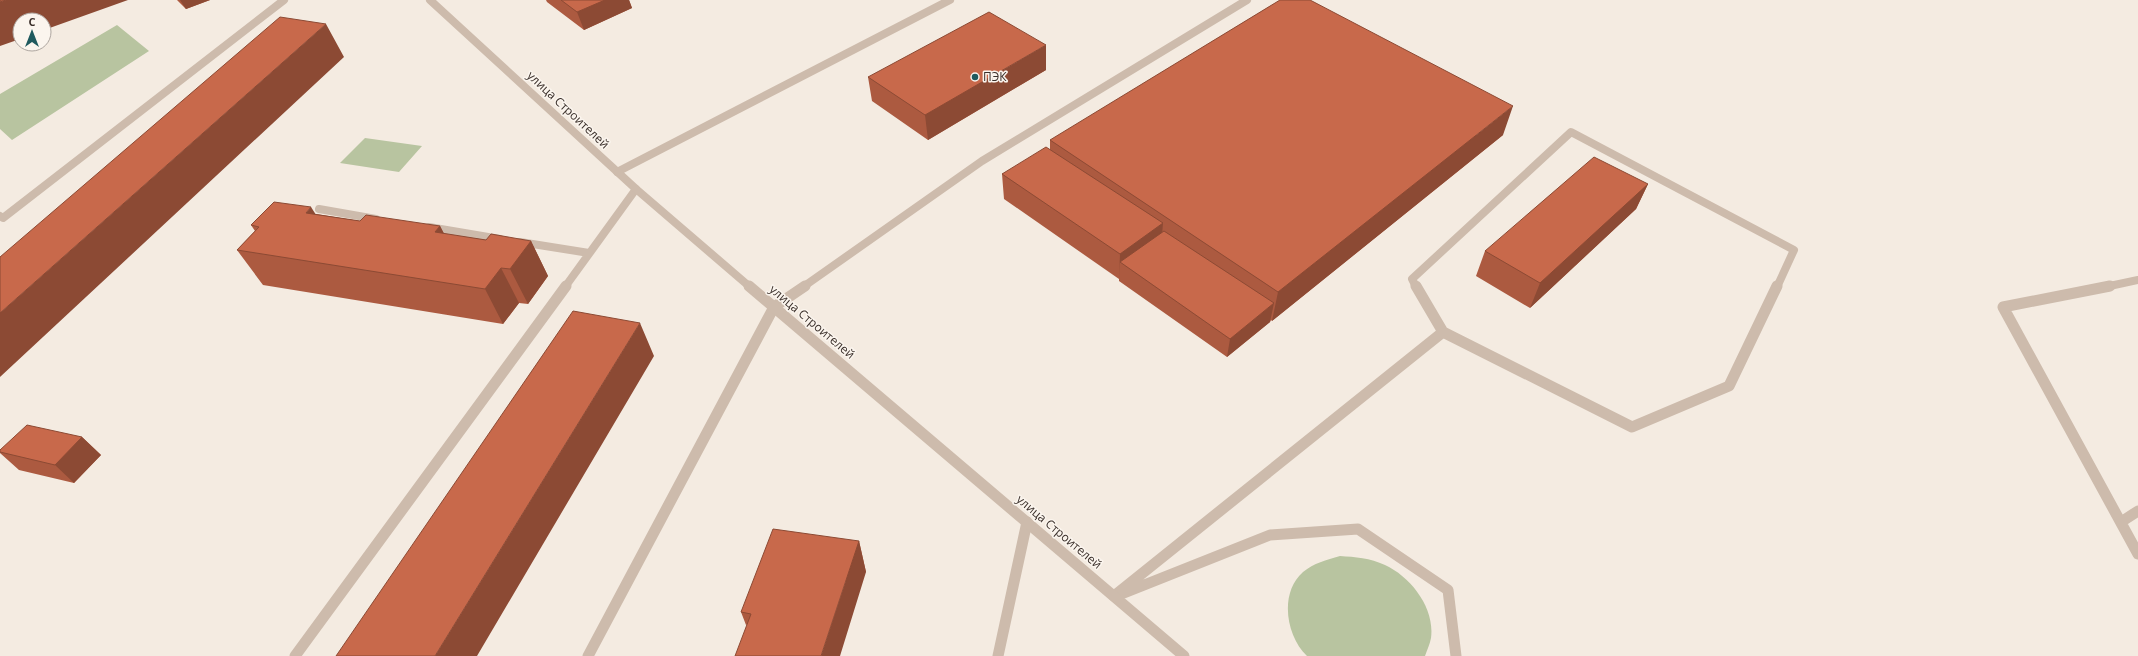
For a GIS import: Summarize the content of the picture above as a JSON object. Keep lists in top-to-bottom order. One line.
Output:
{"streets":{"street":["улица Строителей"]},"places":["ПЭК"],"north":"top"}
